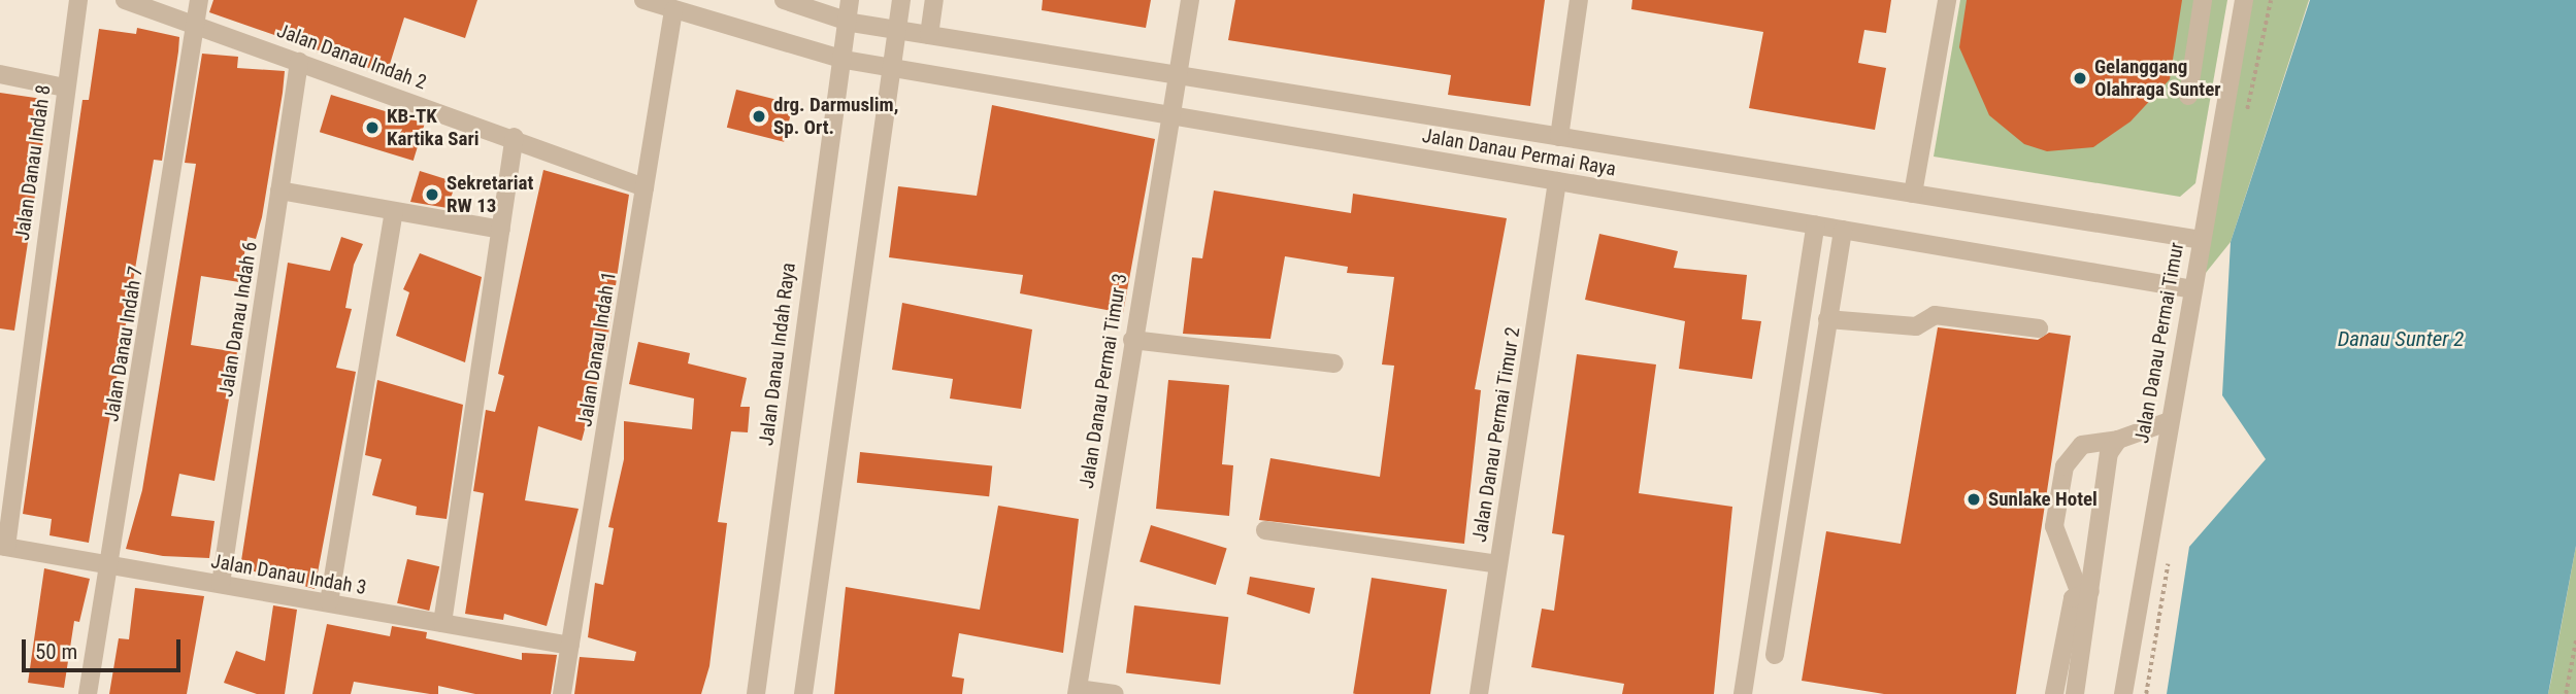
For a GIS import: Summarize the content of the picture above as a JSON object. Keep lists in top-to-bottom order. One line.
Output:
{"streets":{"street":["Jalan Danau Indah 2","Jalan Danau Permai Raya","Jalan Danau Indah 8","Jalan Danau Indah 6","Jalan Danau Permai Timur","Jalan Danau Indah 7","Jalan Danau Indah 1","Jalan Danau Indah Raya","Jalan Danau Permai Timur 3","Jalan Danau Permai Timur 2","Jalan Danau Indah 3"]},"crossings":[["Jalan Danau Indah 2","Jalan Danau Indah 6"],["Jalan Danau Indah 2","Jalan Danau Indah 7"],["Jalan Danau Indah 2","Jalan Danau Indah 1"],["Jalan Danau Permai Raya","Jalan Danau Permai Timur"],["Jalan Danau Permai Raya","Jalan Danau Indah 1"],["Jalan Danau Permai Raya","Jalan Danau Indah Raya"],["Jalan Danau Permai Raya","Jalan Danau Permai Timur 3"],["Jalan Danau Permai Raya","Jalan Danau Permai Timur 2"],["Jalan Danau Indah 8","Jalan Danau Indah 3"],["Jalan Danau Indah 6","Jalan Danau Indah 3"],["Jalan Danau Indah 7","Jalan Danau Indah 3"],["Jalan Danau Indah 1","Jalan Danau Indah 3"]],"water":["Danau Sunter 2"],"places":["Gelanggang Olahraga Sunter","drg. Darmuslim, Sp. Ort.","KB-TK Kartika Sari","Sekretariat RW 13","Sunlake Hotel"],"scale_bar":"50 m"}
